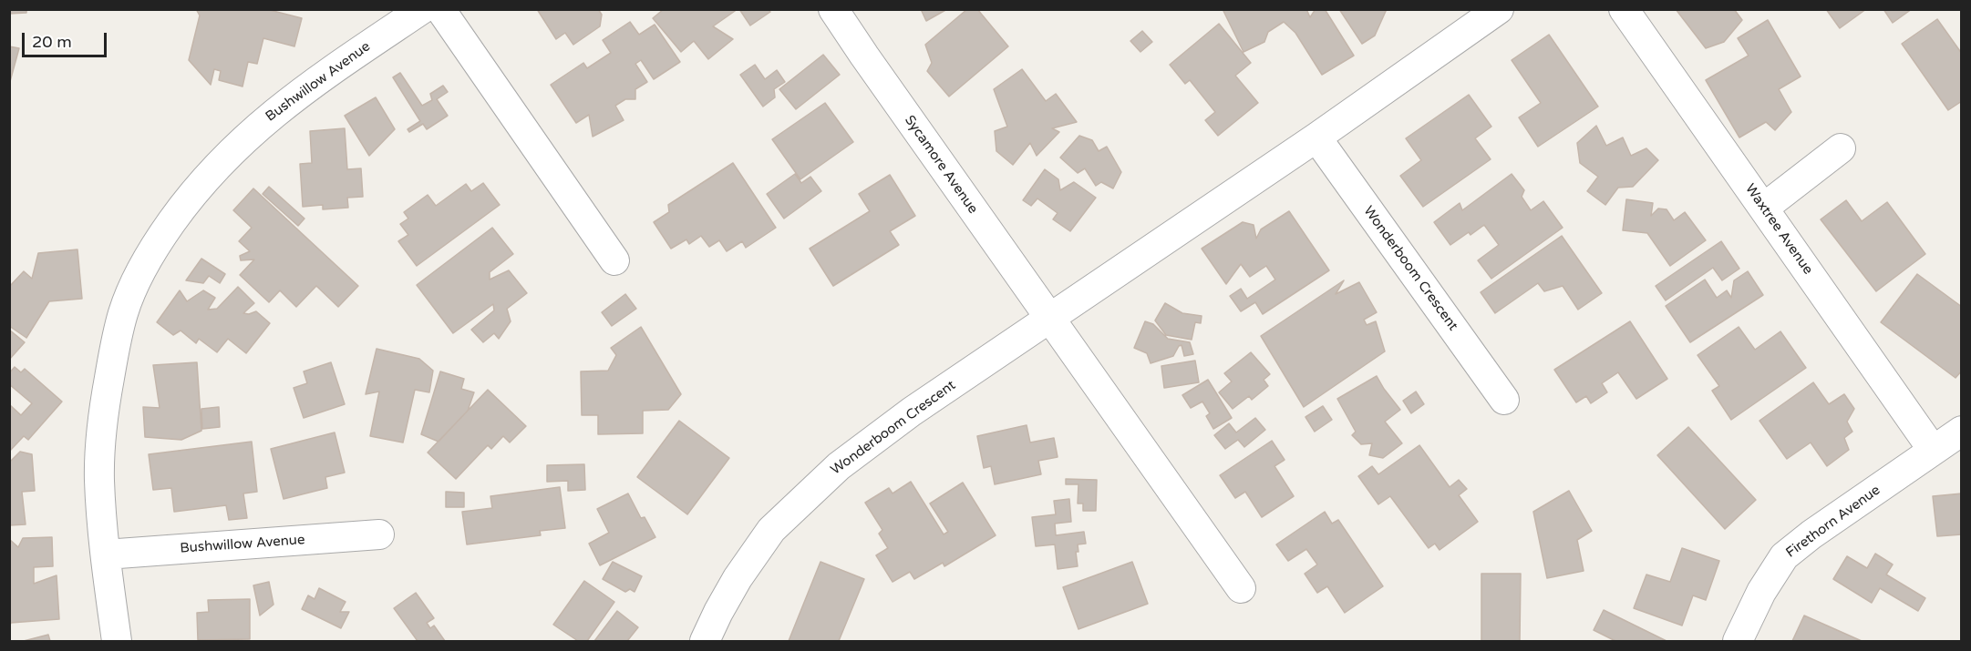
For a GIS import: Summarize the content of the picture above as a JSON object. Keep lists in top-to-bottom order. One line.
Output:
{"streets":{"street":["Bushwillow Avenue","Sycamore Avenue","Waxtree Avenue","Wonderboom Crescent","Firethorn Avenue"]},"crossings":[["Sycamore Avenue","Wonderboom Crescent"],["Waxtree Avenue","Firethorn Avenue"]],"scale_bar":"20 m"}
